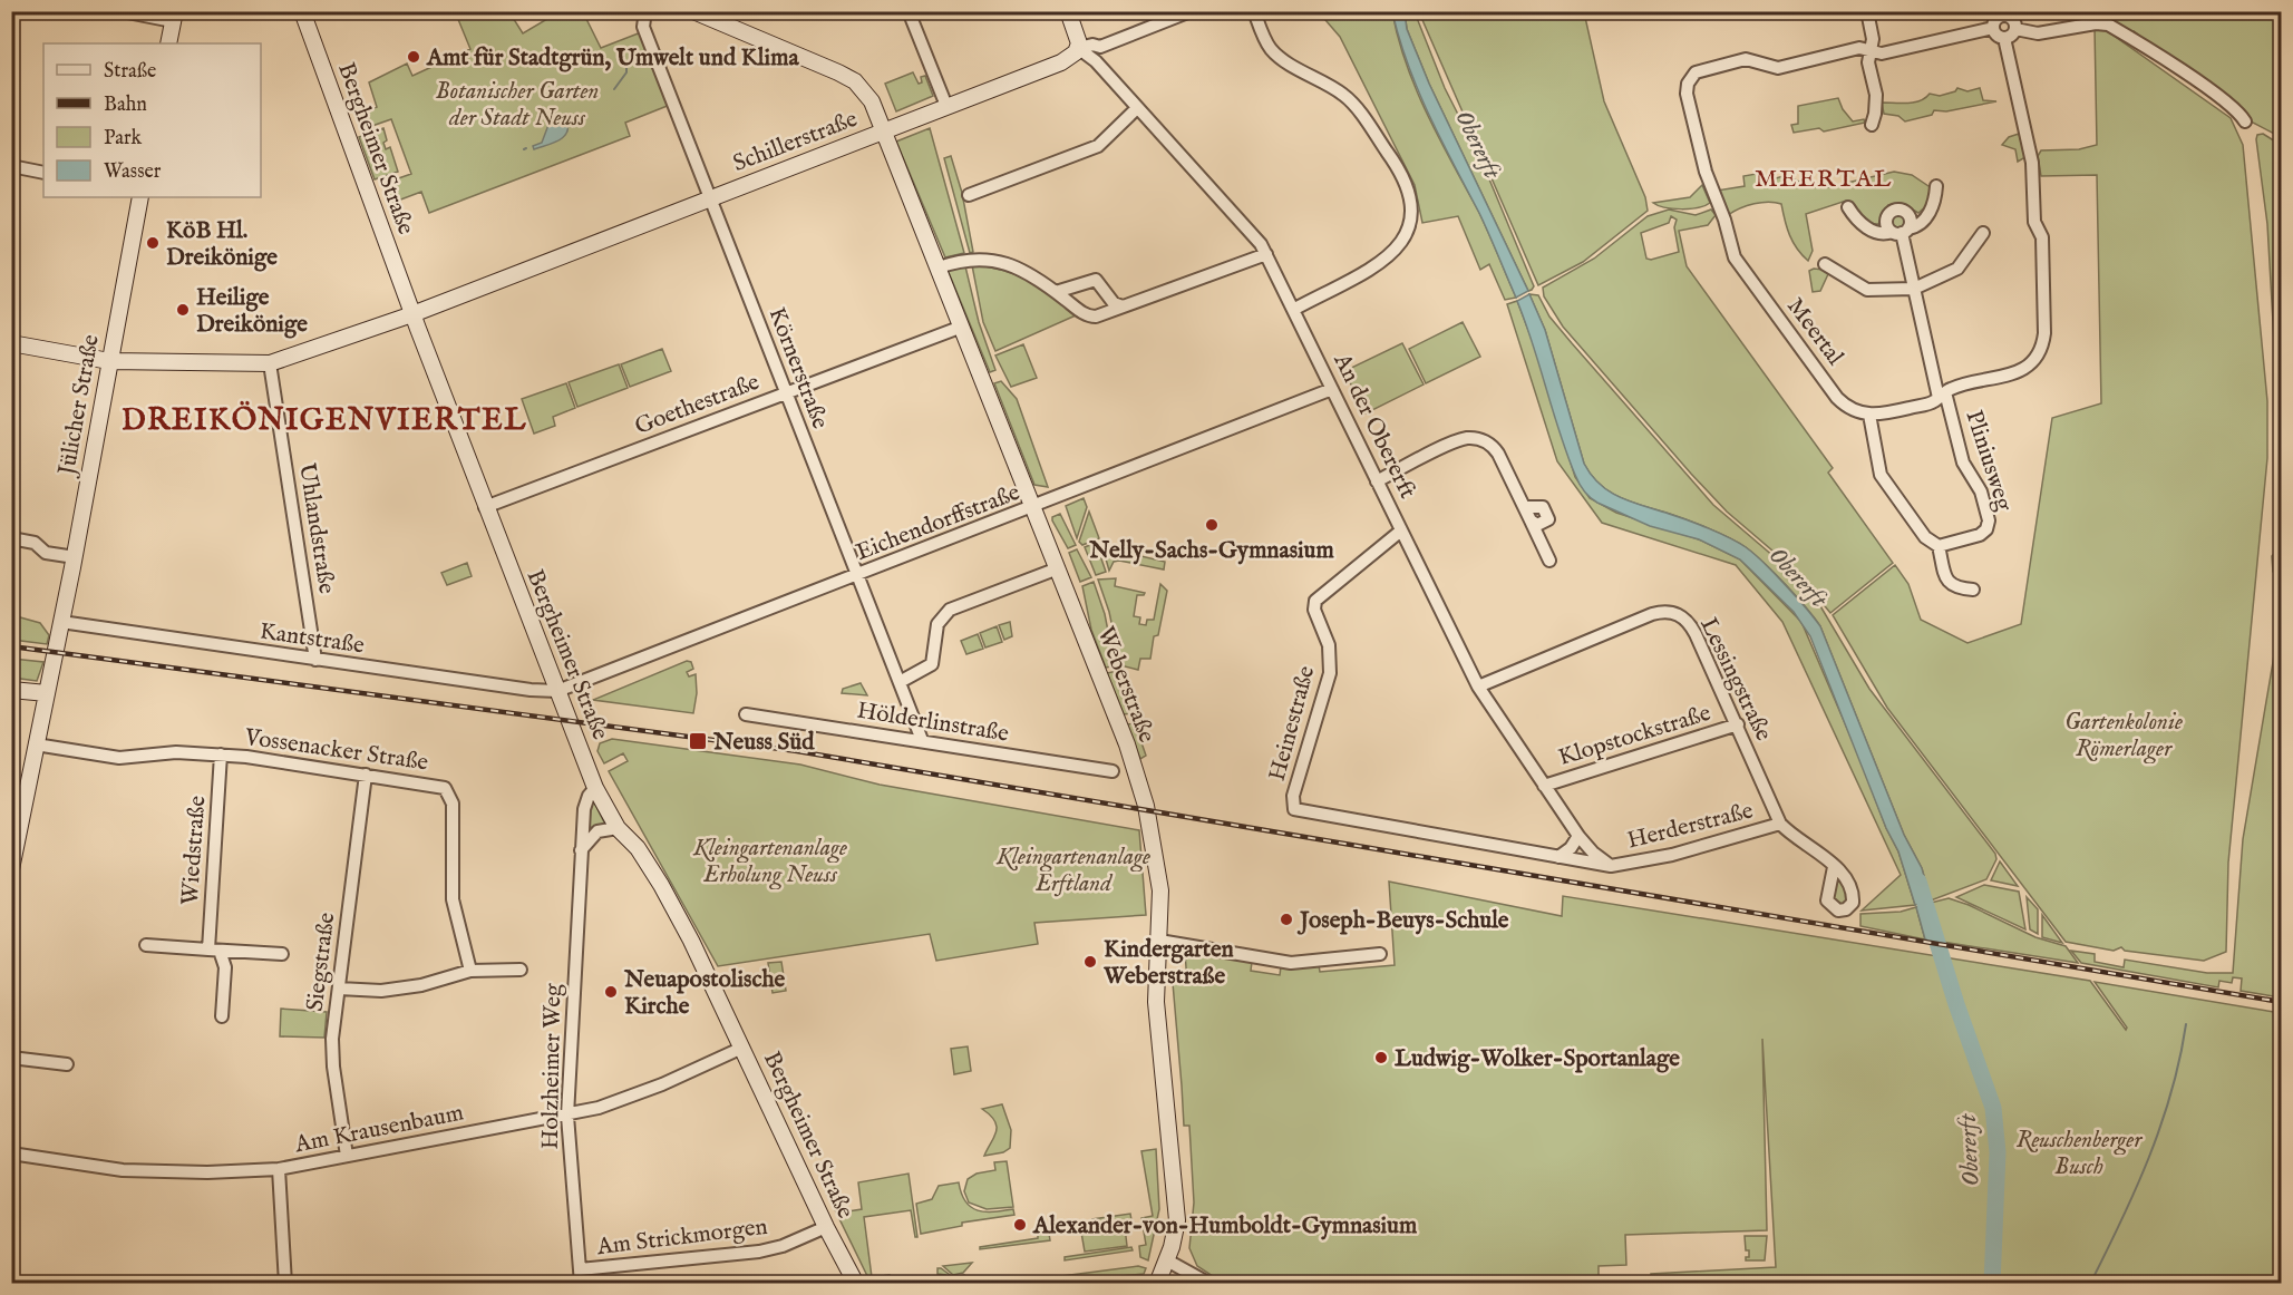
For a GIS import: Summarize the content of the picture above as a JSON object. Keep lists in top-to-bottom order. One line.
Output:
{"streets":{"main road":["Schillerstraße","Bergheimer Straße","Jülicher Straße","Weberstraße"],"street":["Meertal","Körnerstraße","Goethestraße","An der Obererft","Pliniusweg","Eichendorffstraße","Uhlandstraße","Kantstraße","Lessingstraße","Hölderlinstraße","Heinestraße","Klopstockstraße","Vossenacker Straße","Herderstraße","Wiedstraße","Siegstraße","Holzheimer Weg","Am Krausenbaum","Am Strickmorgen"]},"crossings":[["Schillerstraße","Bergheimer Straße"],["Schillerstraße","Körnerstraße"],["Schillerstraße","Jülicher Straße"],["Schillerstraße","An der Obererft"],["Schillerstraße","Uhlandstraße"],["Schillerstraße","Weberstraße"],["Bergheimer Straße","Goethestraße"],["Bergheimer Straße","Eichendorffstraße"],["Bergheimer Straße","Kantstraße"],["Bergheimer Straße","Holzheimer Weg"],["Bergheimer Straße","Am Krausenbaum"],["Bergheimer Straße","Am Strickmorgen"],["Körnerstraße","Goethestraße"],["Körnerstraße","Eichendorffstraße"],["Körnerstraße","Hölderlinstraße"],["Goethestraße","Weberstraße"],["Jülicher Straße","Kantstraße"],["Jülicher Straße","Vossenacker Straße"],["An der Obererft","Eichendorffstraße"],["An der Obererft","Lessingstraße"],["An der Obererft","Heinestraße"],["An der Obererft","Klopstockstraße"],["An der Obererft","Herderstraße"],["Eichendorffstraße","Kantstraße"],["Eichendorffstraße","Weberstraße"],["Uhlandstraße","Kantstraße"],["Lessingstraße","Klopstockstraße"],["Lessingstraße","Herderstraße"],["Heinestraße","Herderstraße"],["Vossenacker Straße","Wiedstraße"],["Vossenacker Straße","Siegstraße"],["Siegstraße","Am Krausenbaum"],["Holzheimer Weg","Am Krausenbaum"],["Holzheimer Weg","Am Strickmorgen"]],"districts":["MEERTAL","DREIKÖNIGENVIERTEL"],"water":["Obererft"],"parks":["Botanischer Garten der Stadt Neuss","Gartenkolonie Römerlager","Kleingartenanlage Erholung Neuss","Kleingartenanlage Erftland","Reuschenberger Busch"],"places":{"other":["Amt für Stadtgrün, Umwelt und Klima","KöB Hl. Dreikönige","Heilige Dreikönige","Nelly-Sachs-Gymnasium","Joseph-Beuys-Schule","Kindergarten Weberstraße","Neuapostolische Kirche","Ludwig-Wolker-Sportanlage","Alexander-von-Humboldt-Gymnasium"],"transit":["Neuss Süd"]},"legend":["Straße","Bahn","Park","Wasser"]}
